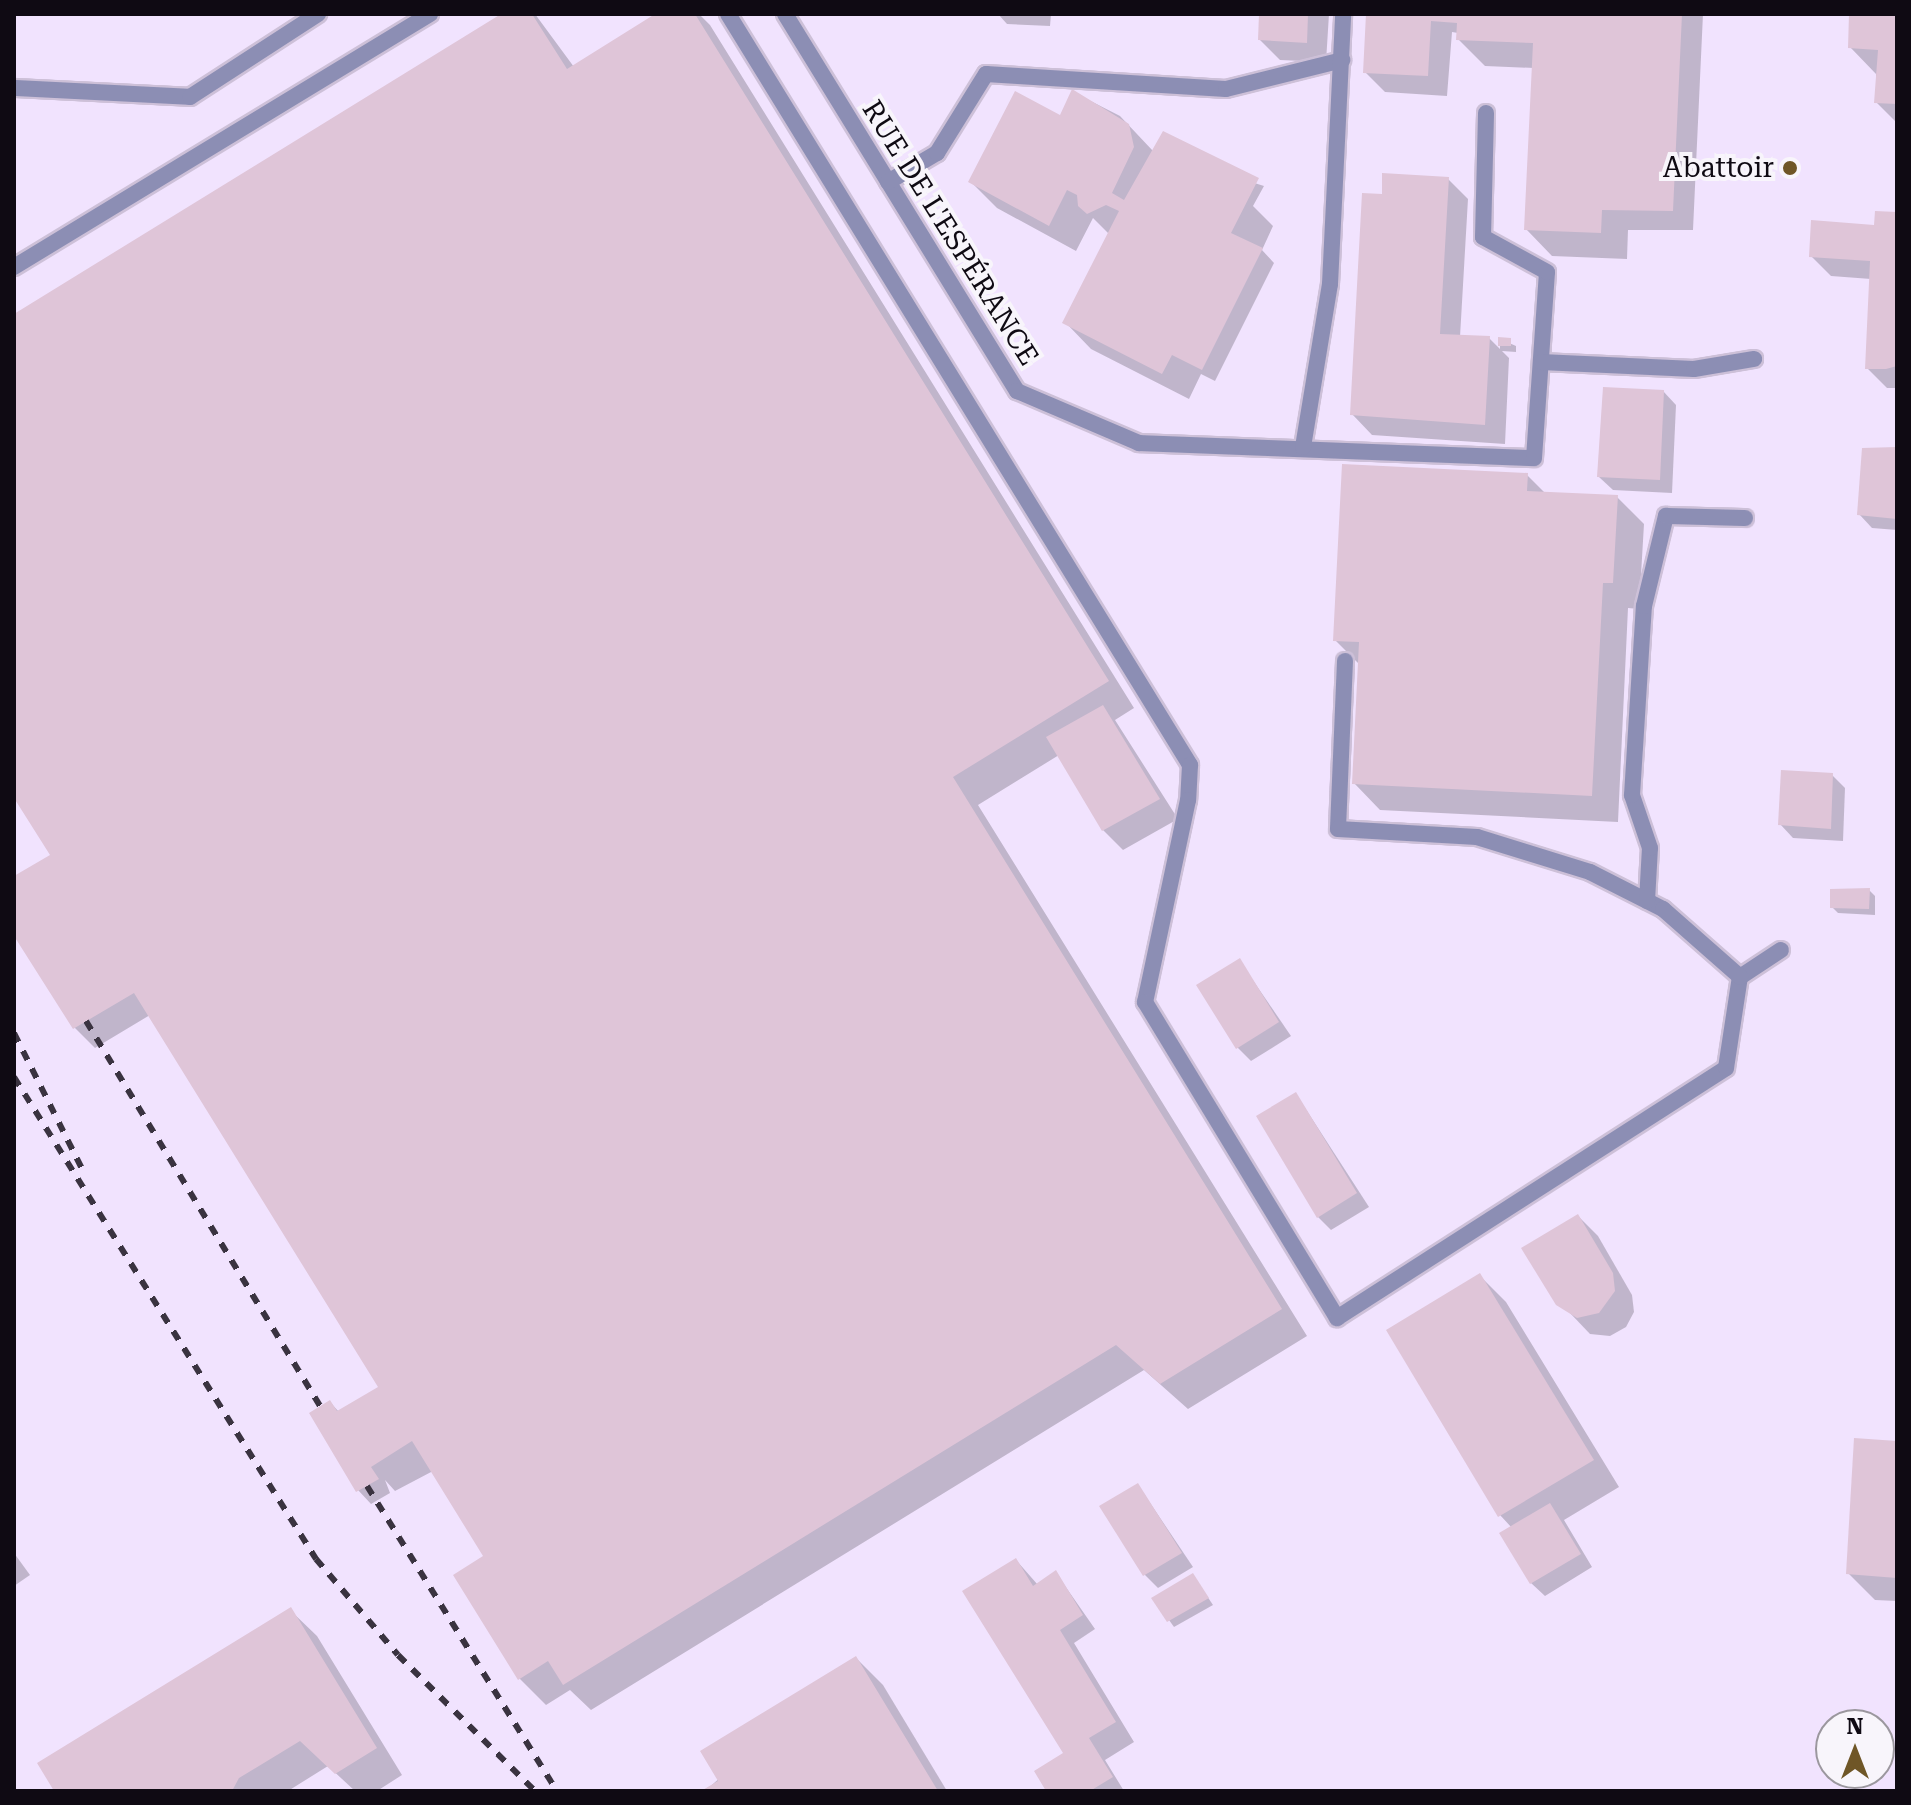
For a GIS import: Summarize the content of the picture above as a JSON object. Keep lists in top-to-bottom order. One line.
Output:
{"streets":{"lane":["RUE DE L'ESPÉRANCE"]},"places":["Abattoir"],"north":"top"}
